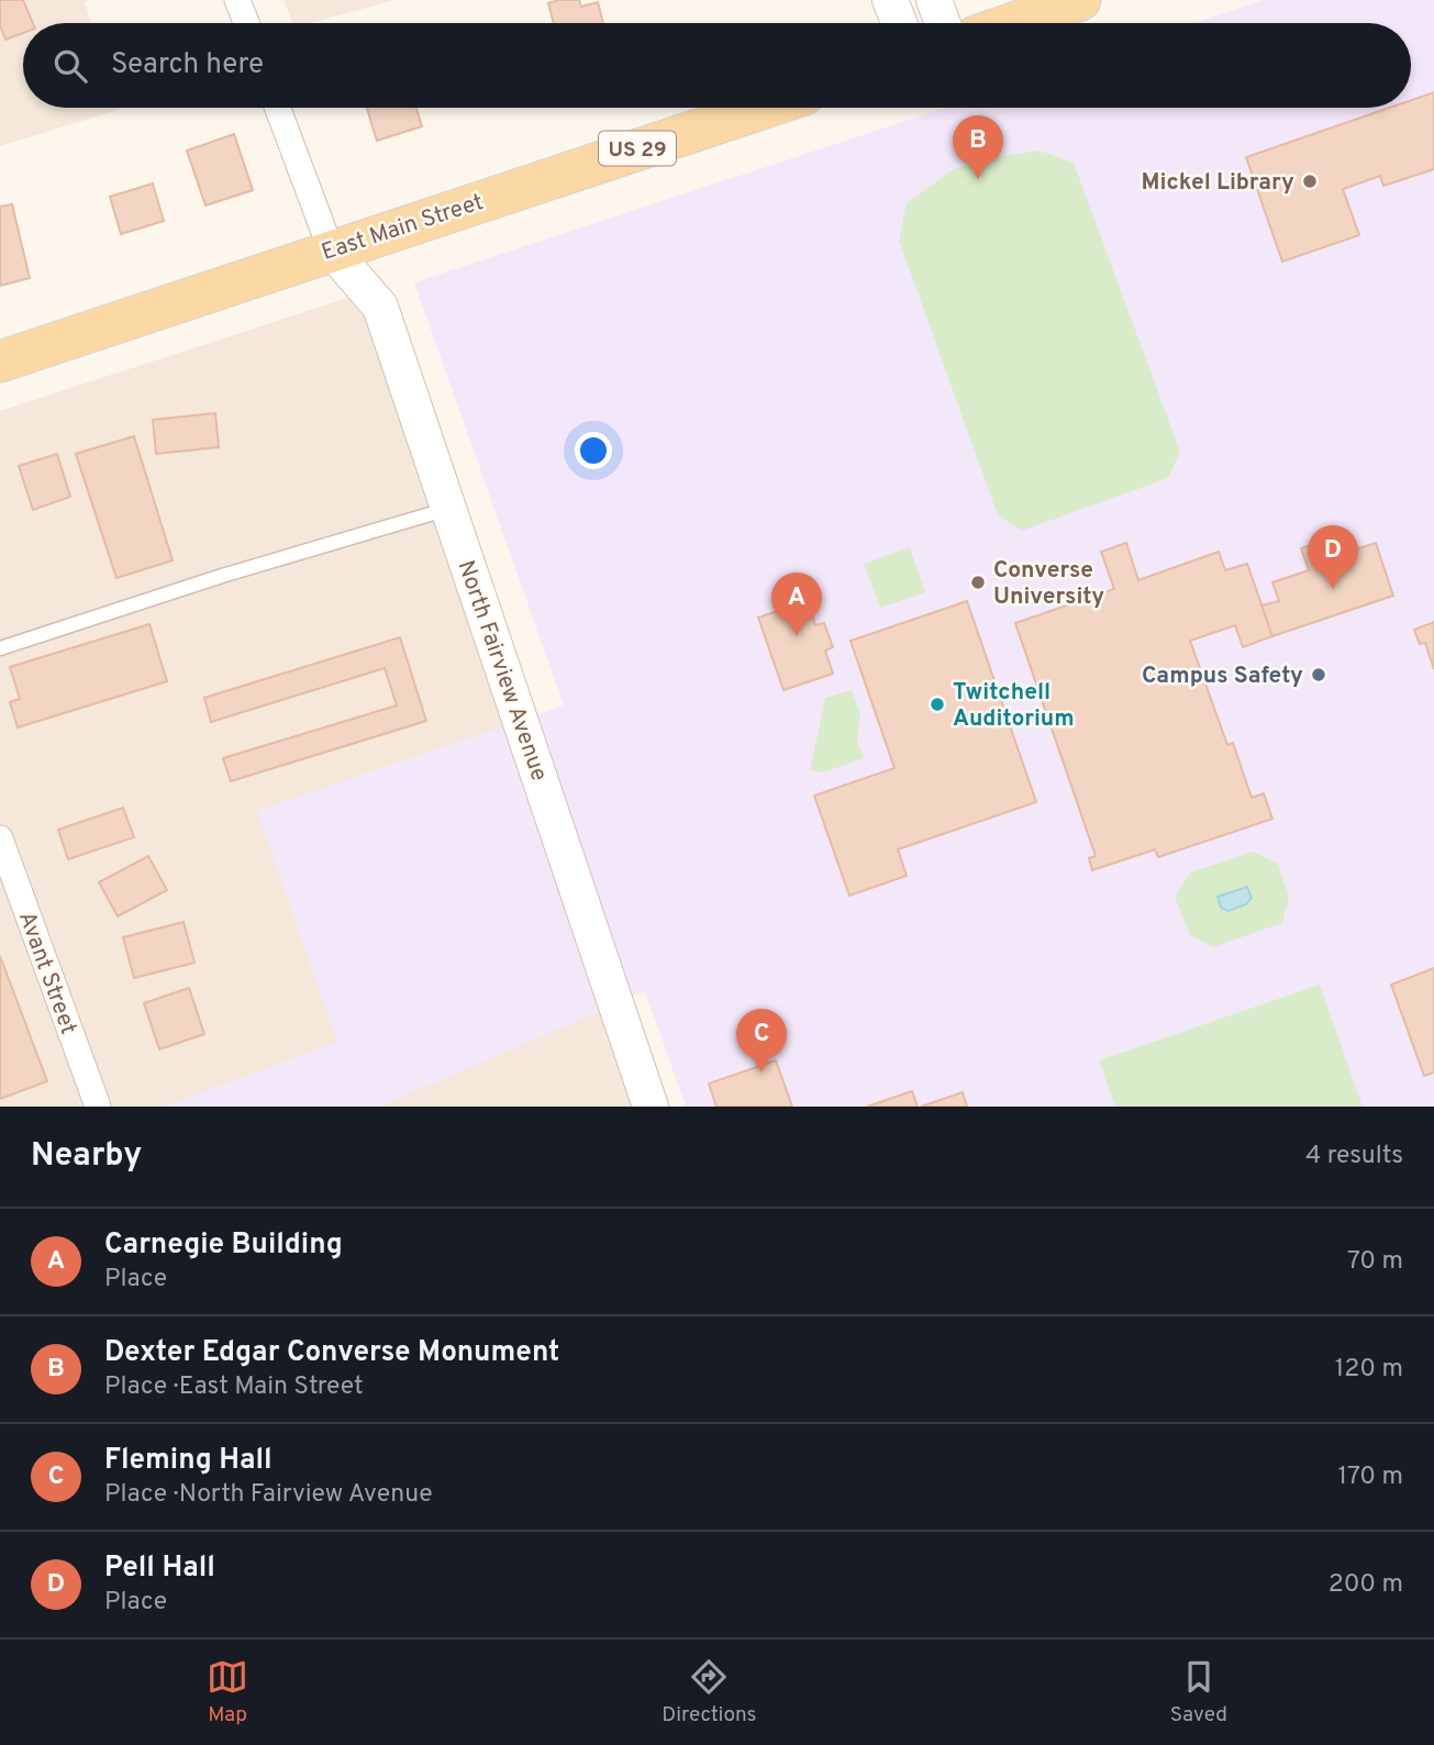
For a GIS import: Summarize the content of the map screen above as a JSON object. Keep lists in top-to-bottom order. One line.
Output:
{"streets":{"main road":["US 29","East Main Street"],"street":["North Fairview Avenue","Avant Street"]},"crossings":[["East Main Street","North Fairview Avenue"]],"places":["Mickel Library","Converse University","Campus Safety","Twitchell Auditorium"],"page":{"search":"Search here","pins":["B","D","A","C"],"heading":["Nearby","4 results"],"list":[{"mark":"A","name":"Carnegie Building","note":"Place","value":"70 m"},{"mark":"B","name":"Dexter Edgar Converse Monument","note":"Place · East Main Street","value":"120 m"},{"mark":"C","name":"Fleming Hall","note":"Place · North Fairview Avenue","value":"170 m"},{"mark":"D","name":"Pell Hall","note":"Place","value":"200 m"}],"nav":["Map","Directions","Saved"]}}
